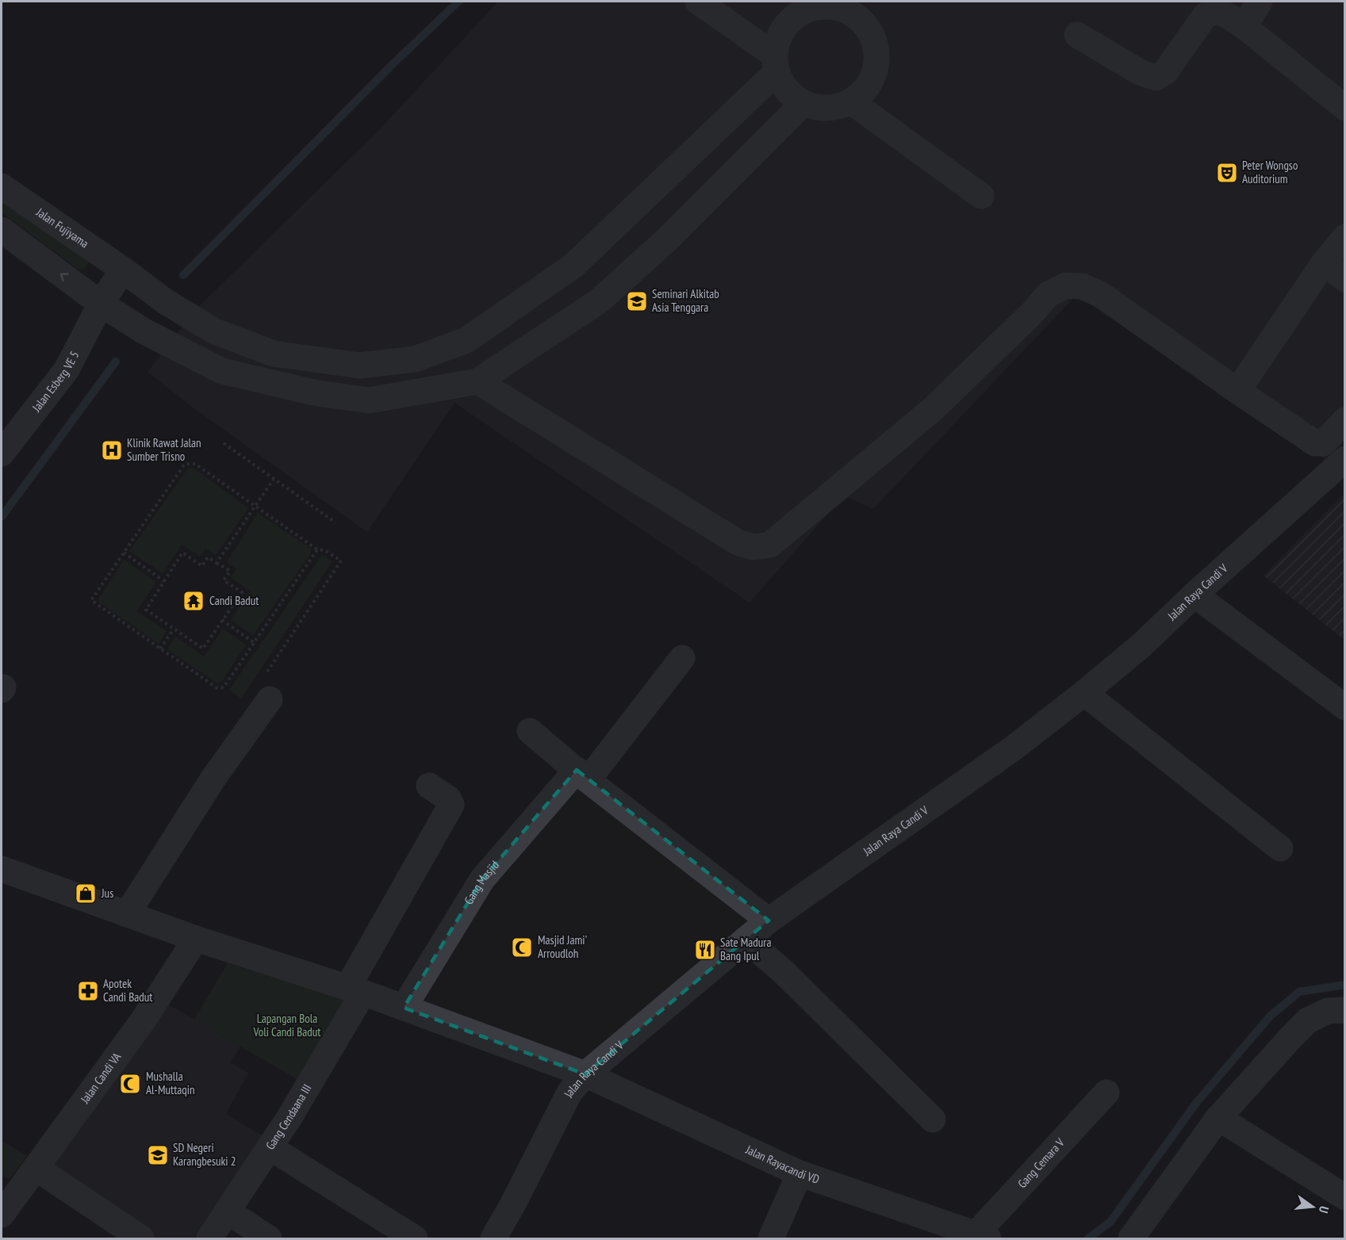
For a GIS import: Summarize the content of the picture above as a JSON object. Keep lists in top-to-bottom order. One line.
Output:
{"streets":{"street":["Jalan Fujiyama","Jalan Esberg VE 5","Jalan Raya Candi V","Gang Masjid","Jalan Candi VA","Gang Cendaana III","Gang Cemara V","Jalan Rayacandi VD"]},"crossings":[["Jalan Fujiyama","Jalan Esberg VE 5"],["Jalan Raya Candi V","Jalan Rayacandi VD"],["Gang Masjid","Jalan Rayacandi VD"],["Jalan Candi VA","Jalan Rayacandi VD"],["Gang Cendaana III","Jalan Rayacandi VD"],["Gang Cemara V","Jalan Rayacandi VD"]],"parks":["Lapangan Bola Voli Candi Badut"],"places":{"theatre":["Peter Wongso Auditorium"],"school or university":["Seminari Alkitab Asia Tenggara","SD Negeri Karangbesuki 2"],"hospital":["Klinik Rawat Jalan Sumber Trisno"],"temple":["Candi Badut"],"shop":["Jus"],"mosque":["Masjid Jami' Arroudloh","Mushalla Al-Muttaqin"],"restaurant":["Sate Madura Bang Ipul"],"pharmacy":["Apotek Candi Badut"]},"north":"right"}
